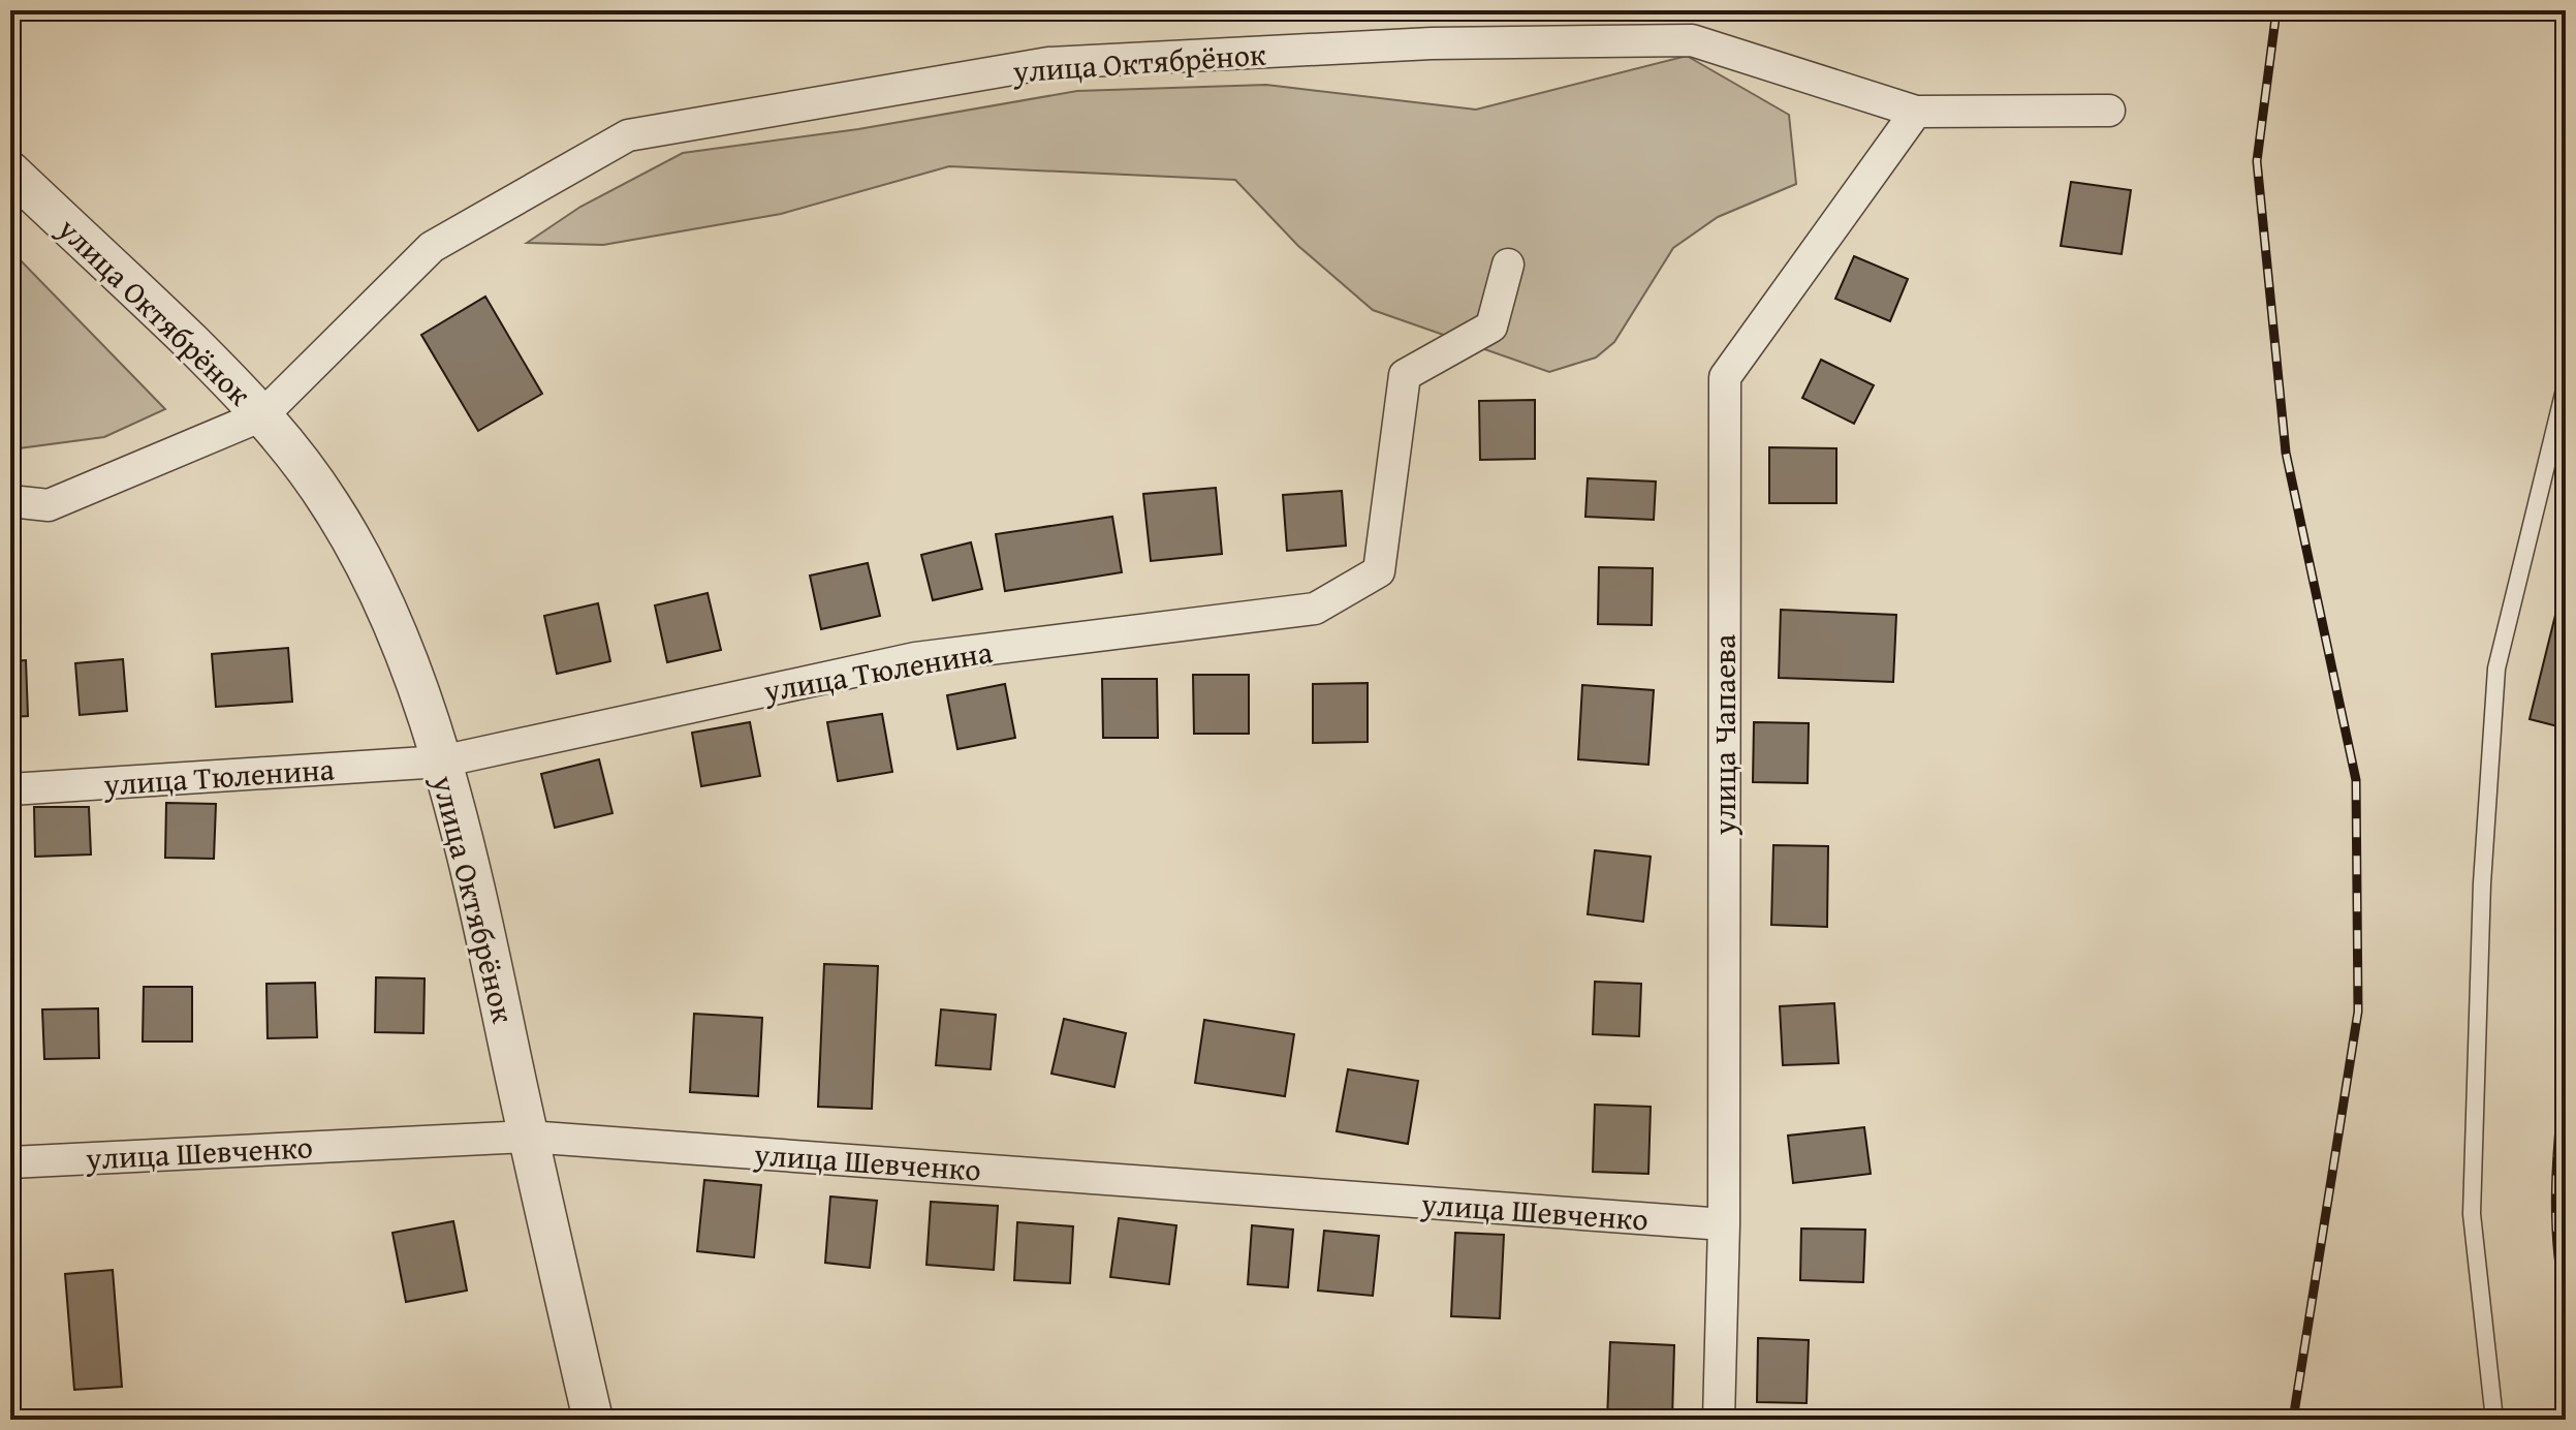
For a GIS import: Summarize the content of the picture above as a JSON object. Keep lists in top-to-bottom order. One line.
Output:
{"streets":{"street":["улица Октябрёнок","улица Тюленина","улица Чапаева","улица Шевченко"]},"crossings":[["улица Октябрёнок","улица Тюленина"],["улица Октябрёнок","улица Чапаева"],["улица Октябрёнок","улица Шевченко"],["улица Чапаева","улица Шевченко"]]}
